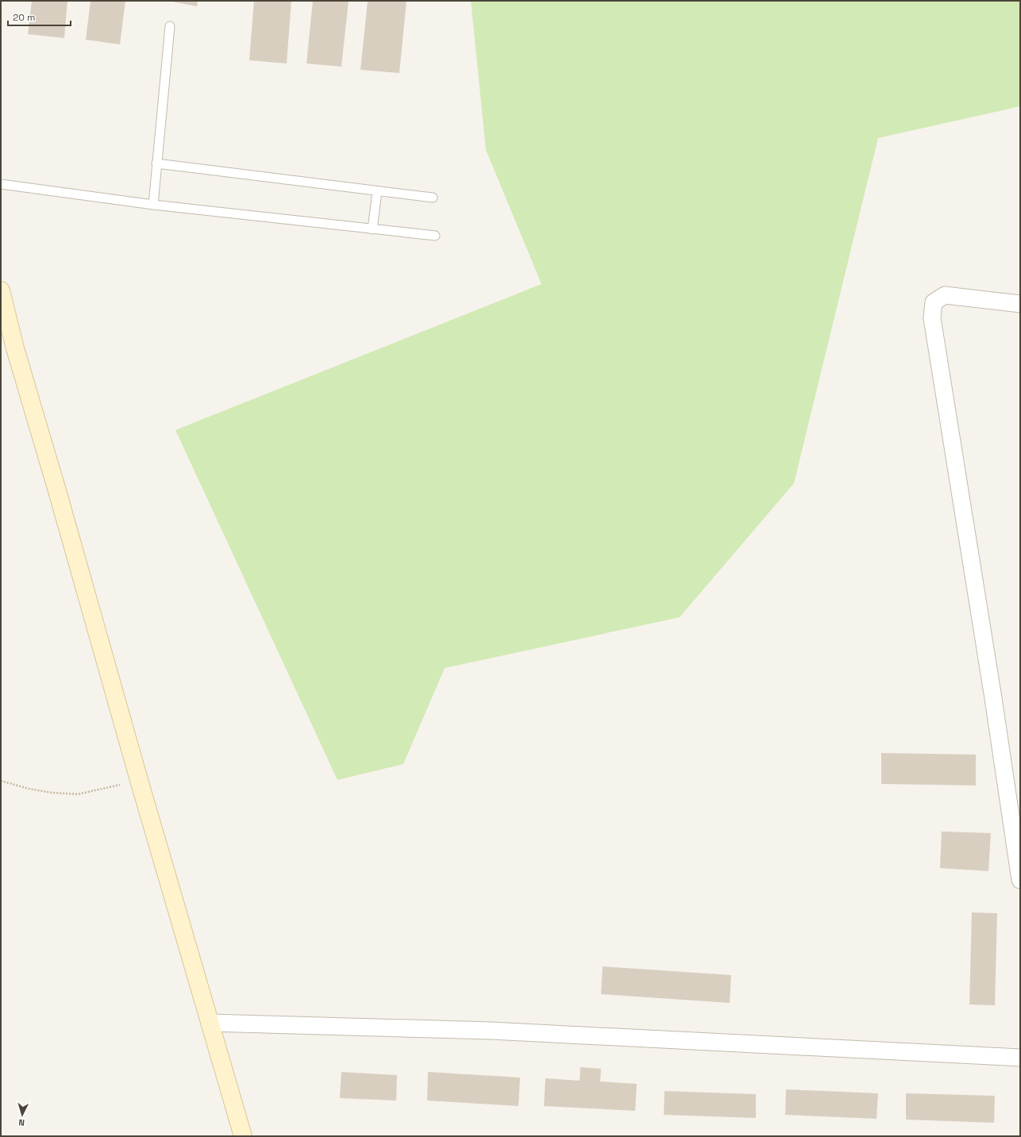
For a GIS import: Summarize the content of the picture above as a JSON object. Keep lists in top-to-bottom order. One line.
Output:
{"scale_bar":"20 m","north":"bottom"}
